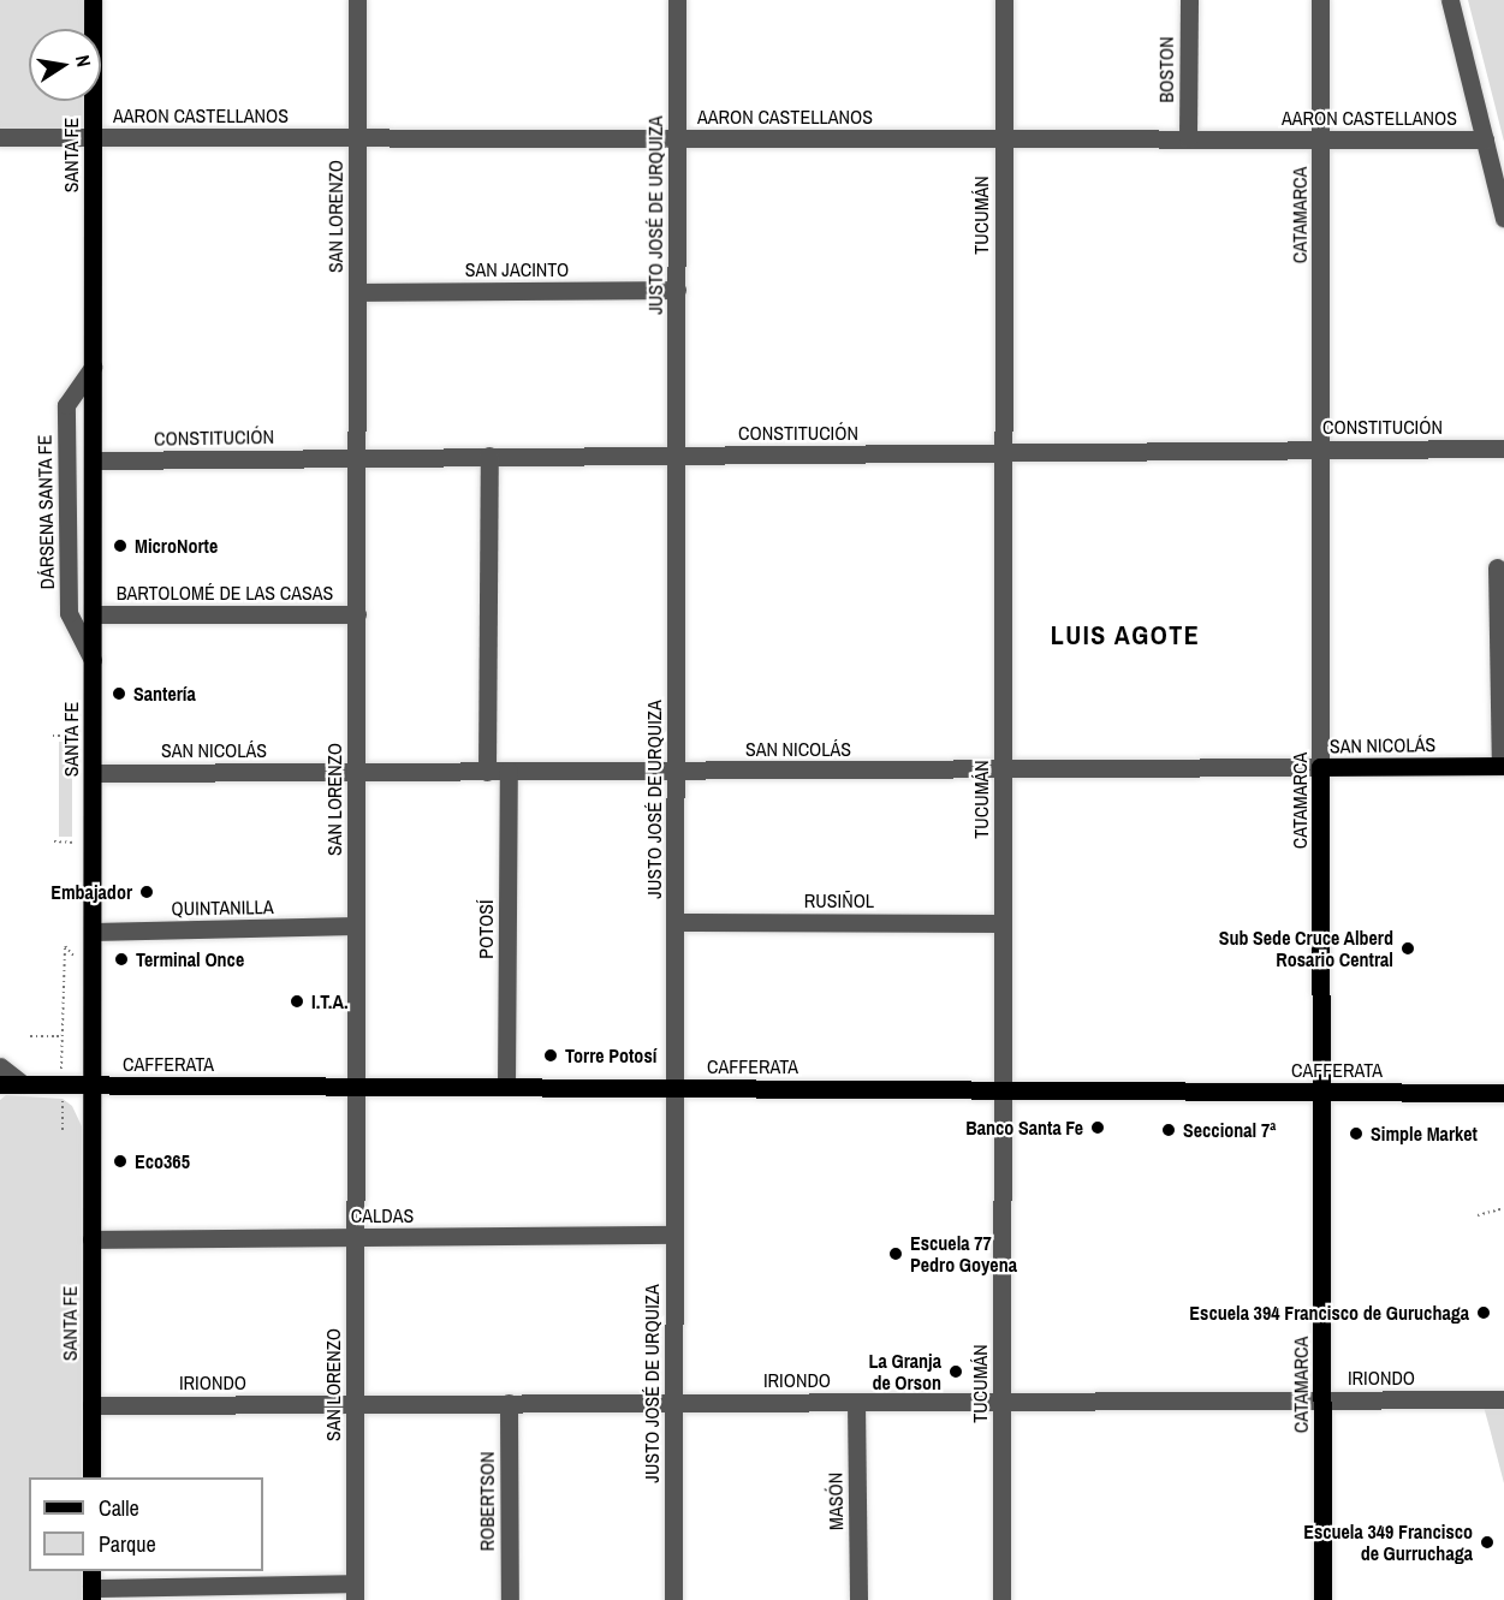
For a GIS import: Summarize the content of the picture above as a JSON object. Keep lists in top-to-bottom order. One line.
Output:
{"streets":{"main road":["SANTA FE","CATAMARCA","SAN NICOLÁS","CAFFERATA"],"street":["BOSTON","AARON CASTELLANOS","JUSTO JOSÉ DE URQUIZA","TUCUMÁN","SAN LORENZO","SAN JACINTO","CONSTITUCIÓN","DÁRSENA SANTA FE","BARTOLOMÉ DE LAS CASAS","RUSIÑOL","QUINTANILLA","POTOSÍ","CALDAS","IRIONDO","ROBERTSON","MASÓN"]},"crossings":[["BOSTON","AARON CASTELLANOS"],["AARON CASTELLANOS","SANTA FE"],["AARON CASTELLANOS","JUSTO JOSÉ DE URQUIZA"],["AARON CASTELLANOS","TUCUMÁN"],["AARON CASTELLANOS","CATAMARCA"],["AARON CASTELLANOS","SAN LORENZO"],["SANTA FE","CONSTITUCIÓN"],["SANTA FE","DÁRSENA SANTA FE"],["SANTA FE","BARTOLOMÉ DE LAS CASAS"],["SANTA FE","SAN NICOLÁS"],["SANTA FE","QUINTANILLA"],["SANTA FE","CAFFERATA"],["SANTA FE","CALDAS"],["SANTA FE","IRIONDO"],["JUSTO JOSÉ DE URQUIZA","SAN JACINTO"],["JUSTO JOSÉ DE URQUIZA","CONSTITUCIÓN"],["JUSTO JOSÉ DE URQUIZA","SAN NICOLÁS"],["JUSTO JOSÉ DE URQUIZA","RUSIÑOL"],["JUSTO JOSÉ DE URQUIZA","CAFFERATA"],["JUSTO JOSÉ DE URQUIZA","CALDAS"],["JUSTO JOSÉ DE URQUIZA","IRIONDO"],["TUCUMÁN","CONSTITUCIÓN"],["TUCUMÁN","SAN NICOLÁS"],["TUCUMÁN","RUSIÑOL"],["TUCUMÁN","CAFFERATA"],["TUCUMÁN","IRIONDO"],["CATAMARCA","CONSTITUCIÓN"],["CATAMARCA","SAN NICOLÁS"],["CATAMARCA","CAFFERATA"],["CATAMARCA","IRIONDO"],["SAN LORENZO","SAN JACINTO"],["SAN LORENZO","CONSTITUCIÓN"],["SAN LORENZO","BARTOLOMÉ DE LAS CASAS"],["SAN LORENZO","SAN NICOLÁS"],["SAN LORENZO","QUINTANILLA"],["SAN LORENZO","CAFFERATA"],["SAN LORENZO","CALDAS"],["SAN LORENZO","IRIONDO"],["SAN NICOLÁS","POTOSÍ"],["POTOSÍ","CAFFERATA"],["IRIONDO","ROBERTSON"],["IRIONDO","MASÓN"]],"districts":["LUIS AGOTE"],"places":["MicroNorte","Santería","Embajador","Sub Sede Cruce Alberd Rosario Central","Terminal Once","I.T.A.","Torre Potosí","Banco Santa Fe","Seccional 7ª","Simple Market","Eco365","Escuela 77 Pedro Goyena","Escuela 394 Francisco de Guruchaga","La Granja de Orson","Escuela 349 Francisco de Gurruchaga"],"legend":["Calle","Parque"],"north":"right"}
